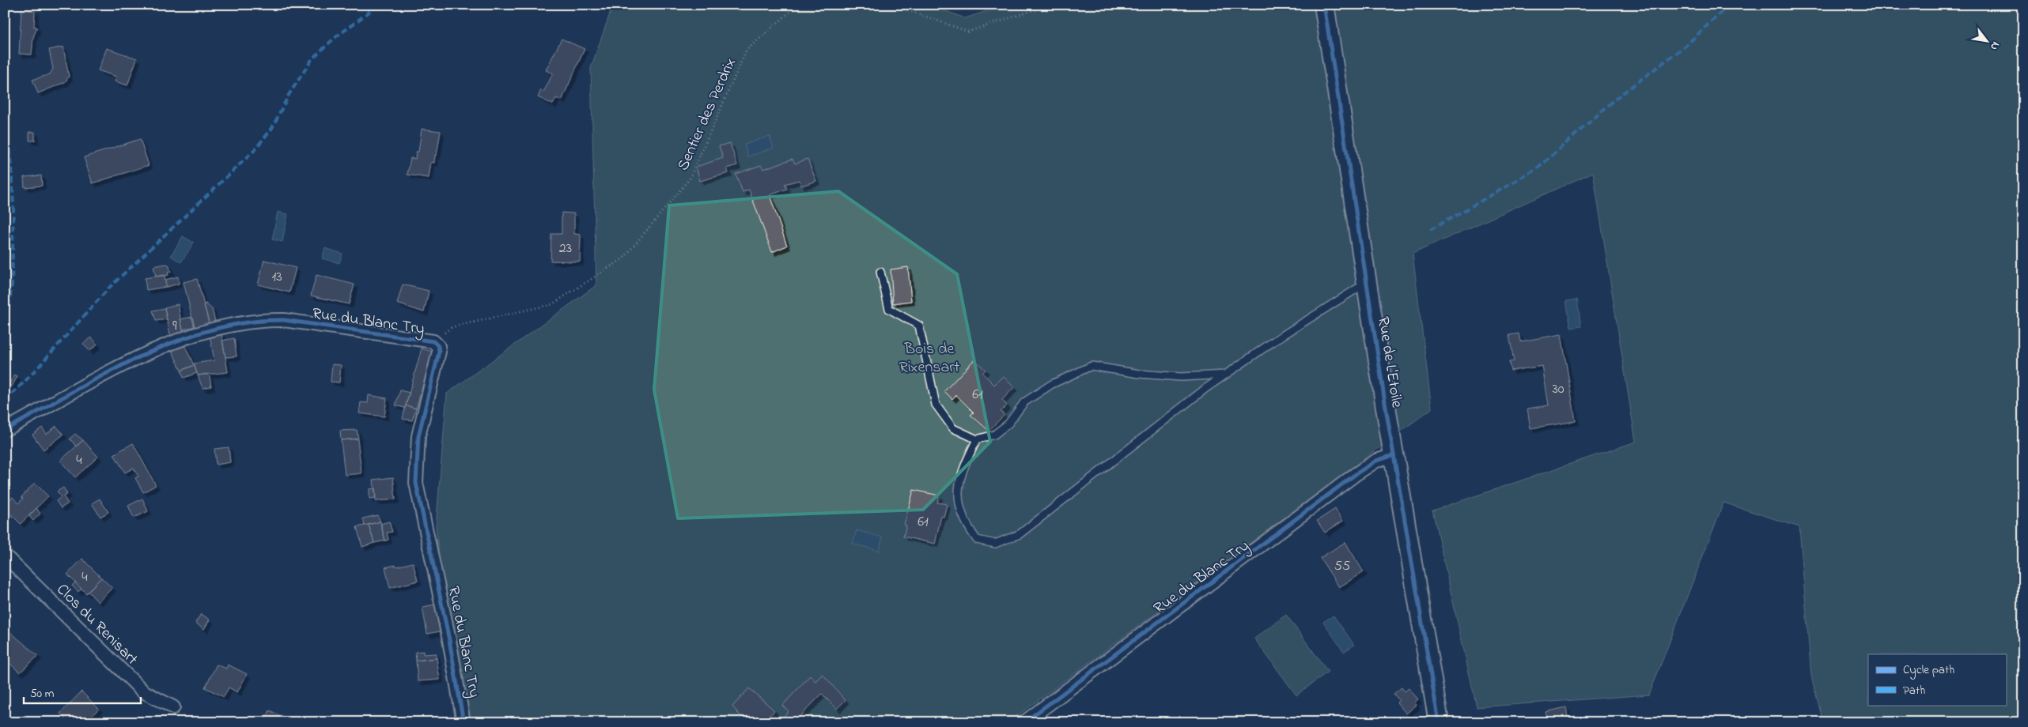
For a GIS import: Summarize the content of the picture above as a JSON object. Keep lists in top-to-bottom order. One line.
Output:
{"streets":{"street":["Rue du Blanc Try","Rue de L'Etoile","Clos du Renisart"],"path":["Sentier des Perdrix"]},"crossings":[["Sentier des Perdrix","Rue du Blanc Try"],["Rue du Blanc Try","Rue de L'Etoile"]],"parks":["Bois de Rixensart"],"house_numbers":["23","13","9","30","61","4","61","55","4"],"legend":["Cycle path","Path"],"scale_bar":"50 m","north":"bottom right"}
